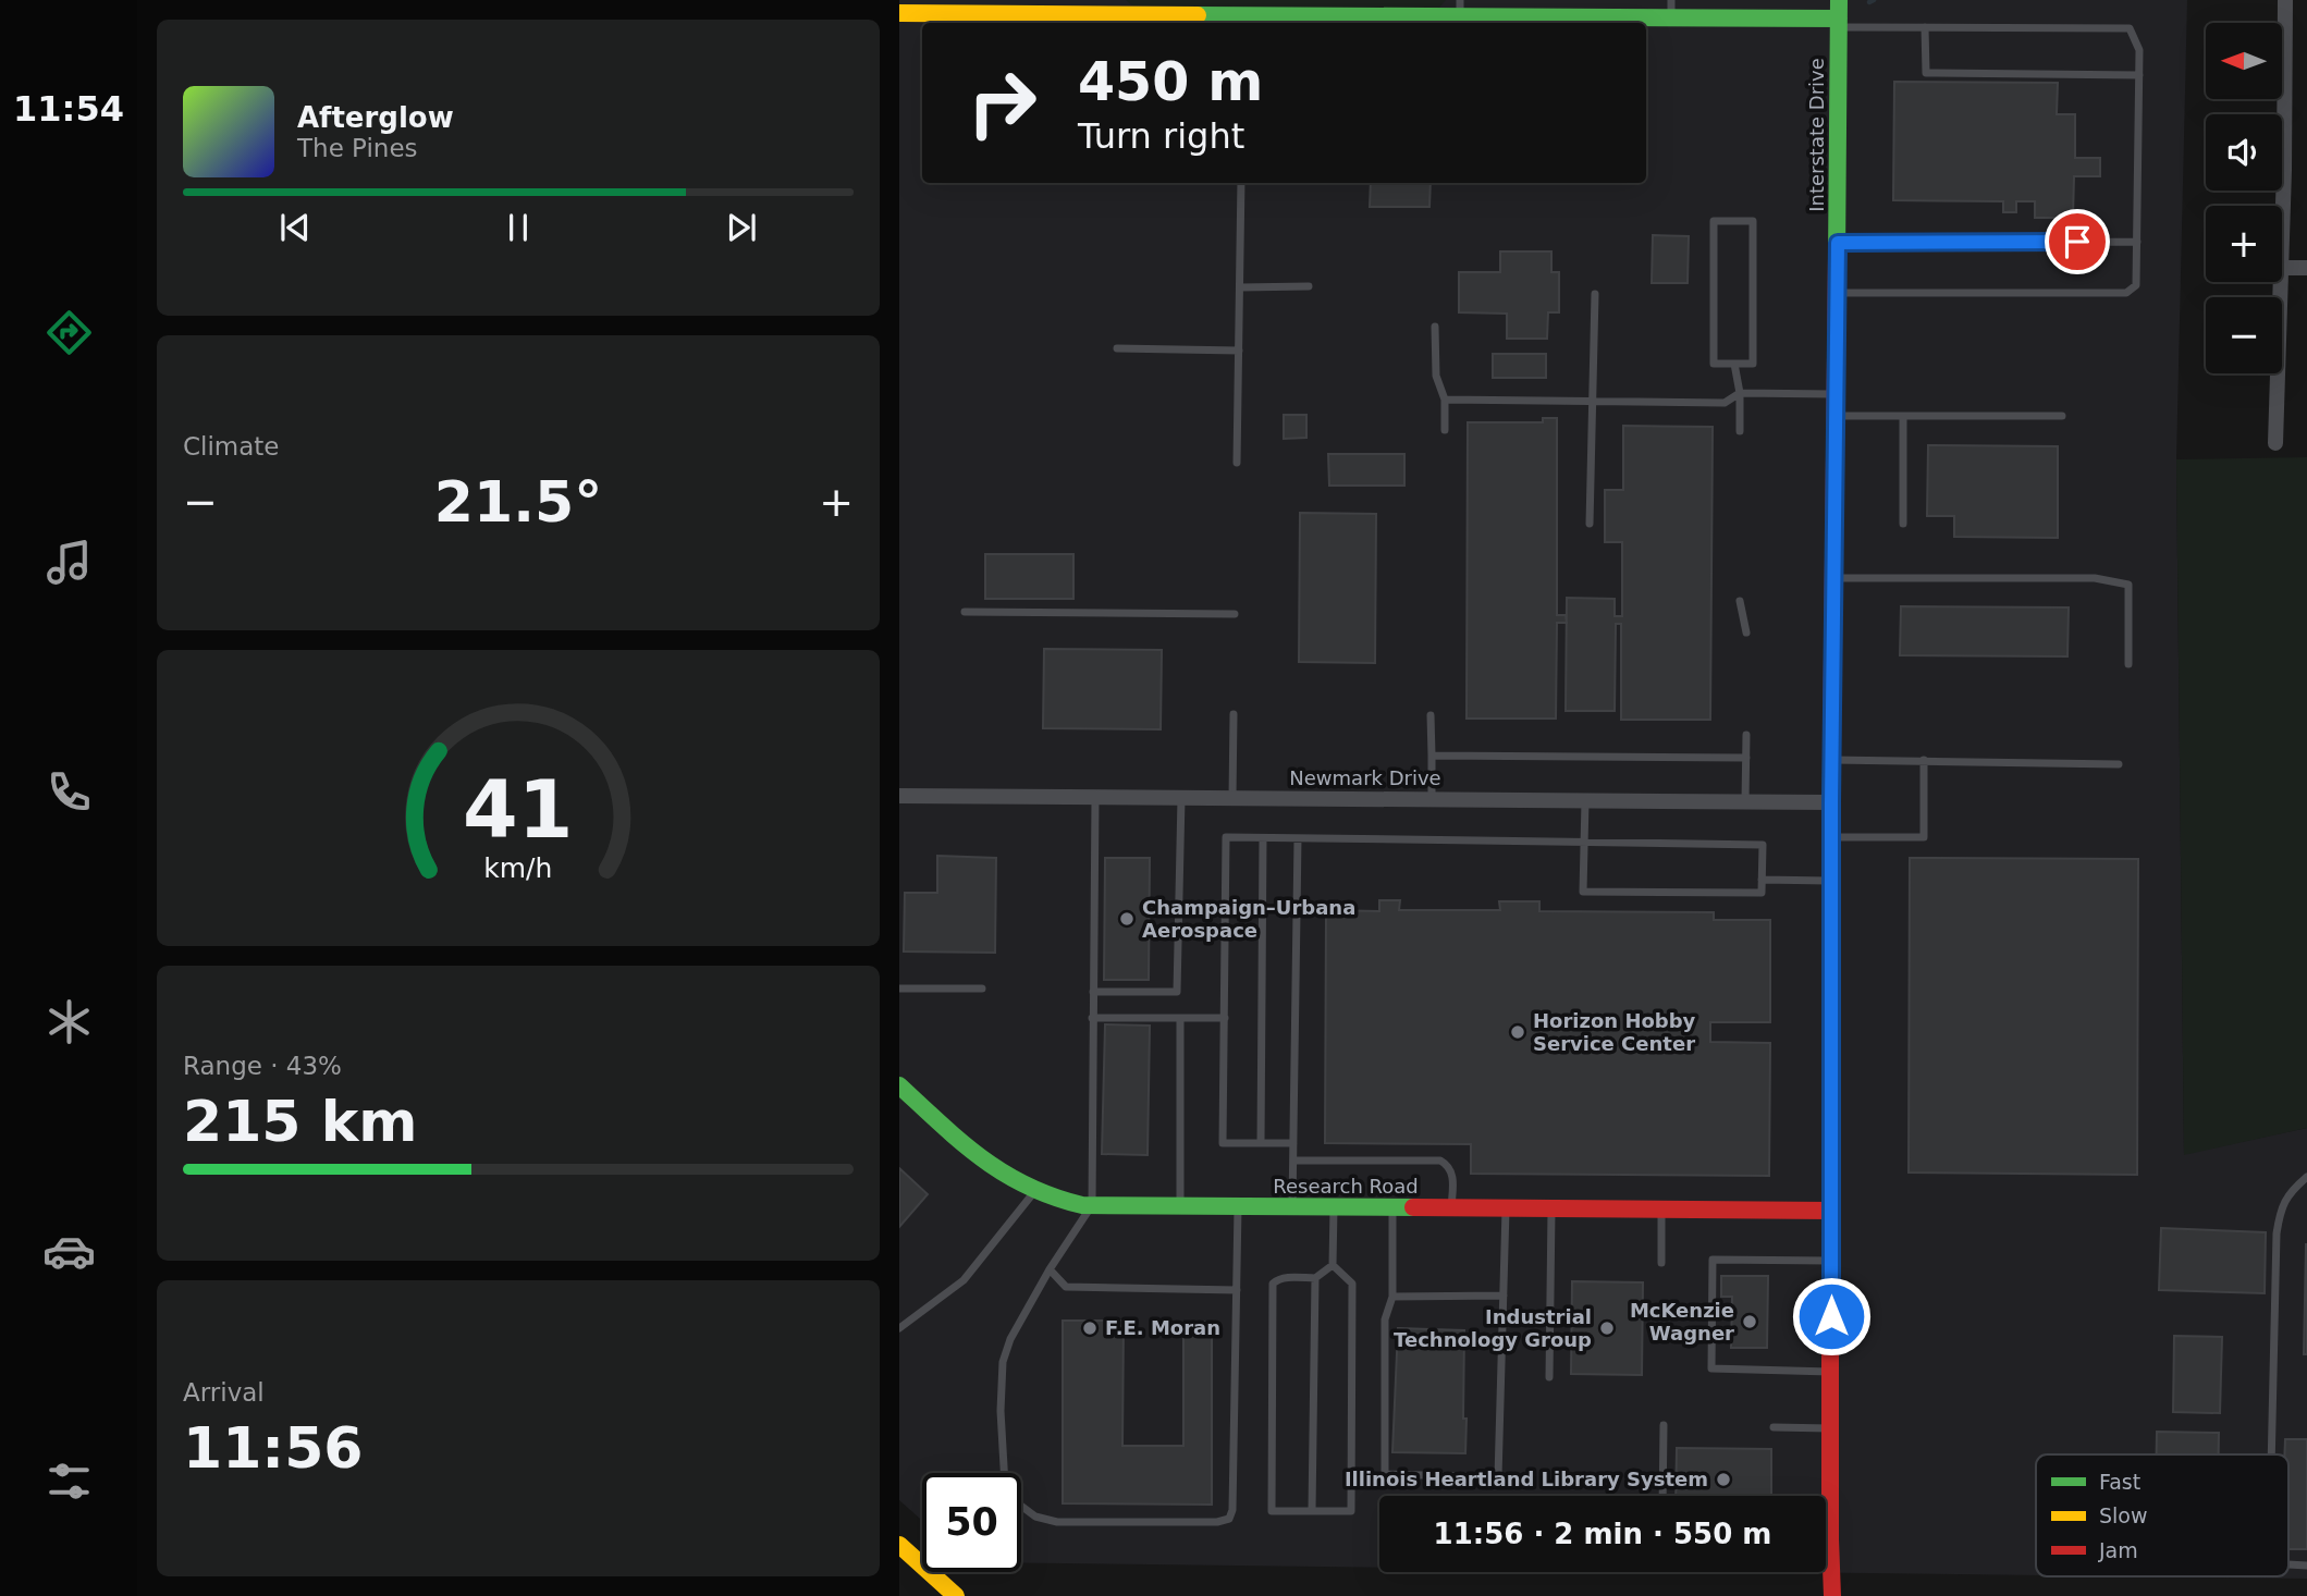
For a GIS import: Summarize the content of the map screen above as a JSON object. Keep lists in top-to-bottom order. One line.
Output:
{"streets":{"main road":["Interstate Drive","Research Road"],"street":["Newmark Drive"]},"crossings":[["Interstate Drive","Newmark Drive"],["Interstate Drive","Research Road"]],"places":["Champaign–Urbana Aerospace","Horizon Hobby Service Center","McKenzie Wagner","F.E. Moran","Industrial Technology Group","Illinois Heartland Library System"],"legend":["Fast","Slow","Jam"],"north":"left","page":{"tabs":"11:54","map_buttons":["+","−"],"turn":["450 m","Turn right"],"song":["Afterglow","The Pines"],"tile":["Climate",["Range · 43%","215 km"],["Arrival","11:56"]],"heat":["−","21.5°","+"],"limit":"50","trip":"11:56 · 2 min · 550 m","gauge":["41","km/h"]}}
